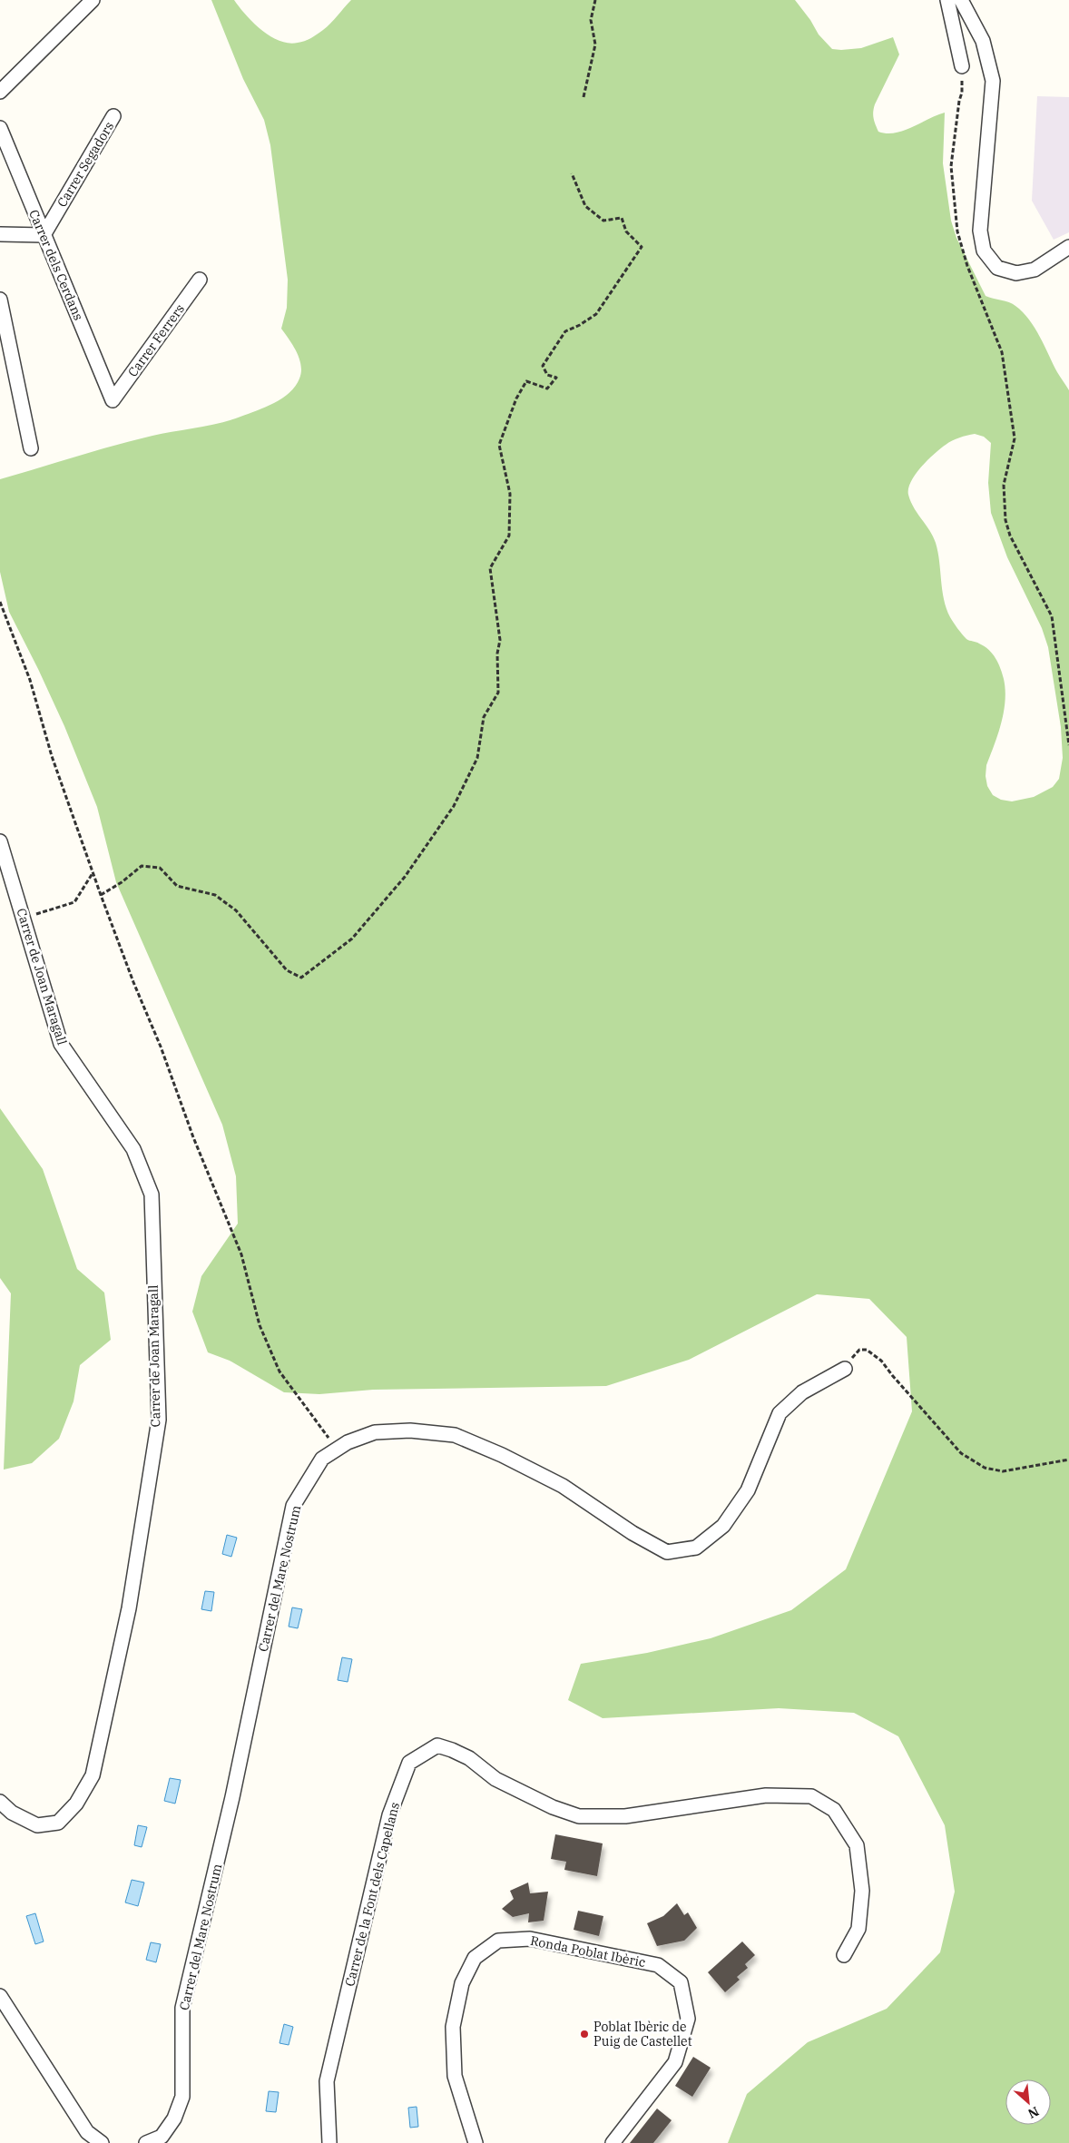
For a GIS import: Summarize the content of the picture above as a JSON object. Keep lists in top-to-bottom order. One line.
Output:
{"streets":{"street":["Carrer Segadors","Carrer dels Cerdans","Carrer Ferrers","Carrer de Joan Maragall","Carrer del Mare Nostrum","Carrer de la Font dels Capellans","Ronda Poblat Ibèric"]},"crossings":[["Carrer Segadors","Carrer dels Cerdans"],["Carrer dels Cerdans","Carrer Ferrers"]],"places":["Poblat Ibèric de Puig de Castellet"],"north":"bottom right"}
